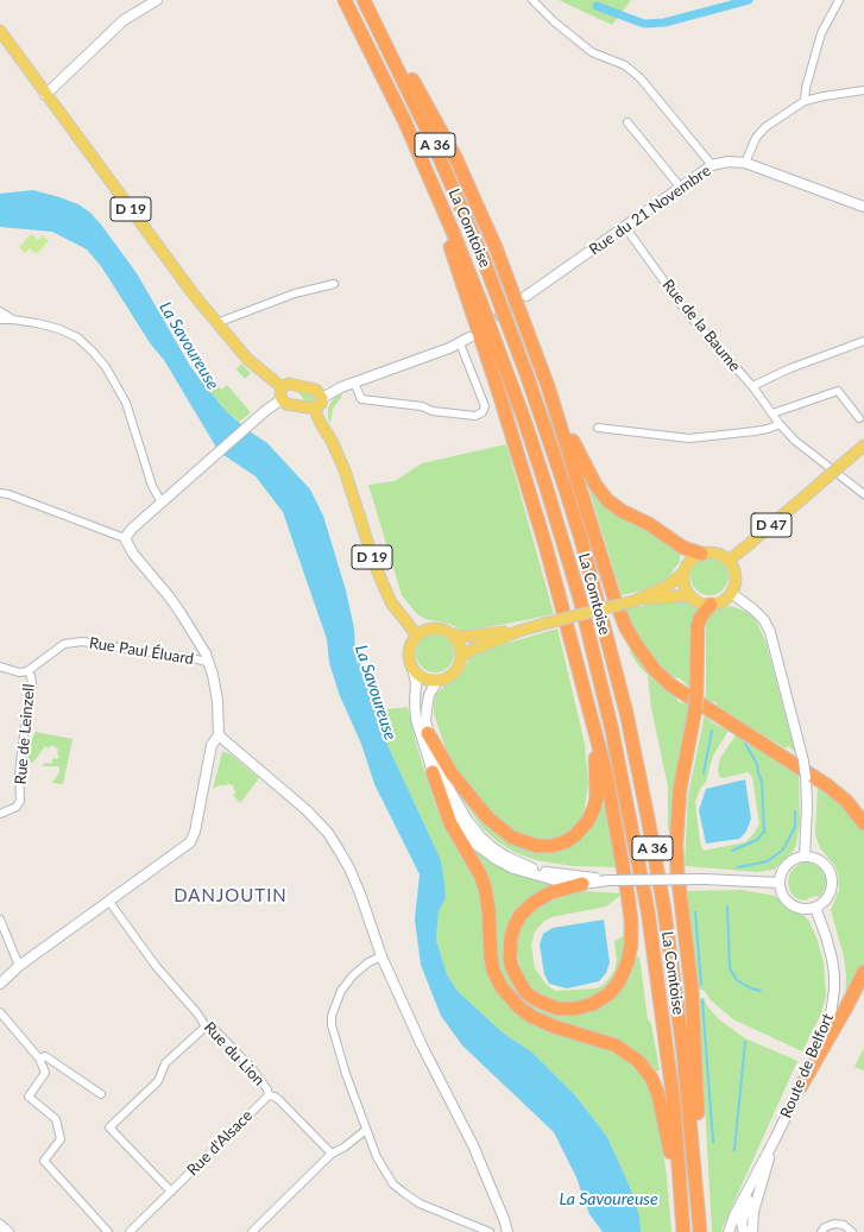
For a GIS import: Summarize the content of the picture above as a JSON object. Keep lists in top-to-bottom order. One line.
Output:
{"streets":{"highway":["A 36","La Comtoise"],"main road":["D 19","D 47"],"street":["Rue du 21 Novembre","Rue de la Baume","Rue Paul Éluard","Rue de Leinzell","Rue du Lion","Route de Belfort","Rue d'Alsace"]},"crossings":[["Rue du 21 Novembre","Rue de la Baume"],["Rue Paul Éluard","Rue de Leinzell"],["Rue du Lion","Rue d'Alsace"]],"districts":["DANJOUTIN"],"water":["La Savoureuse"]}
